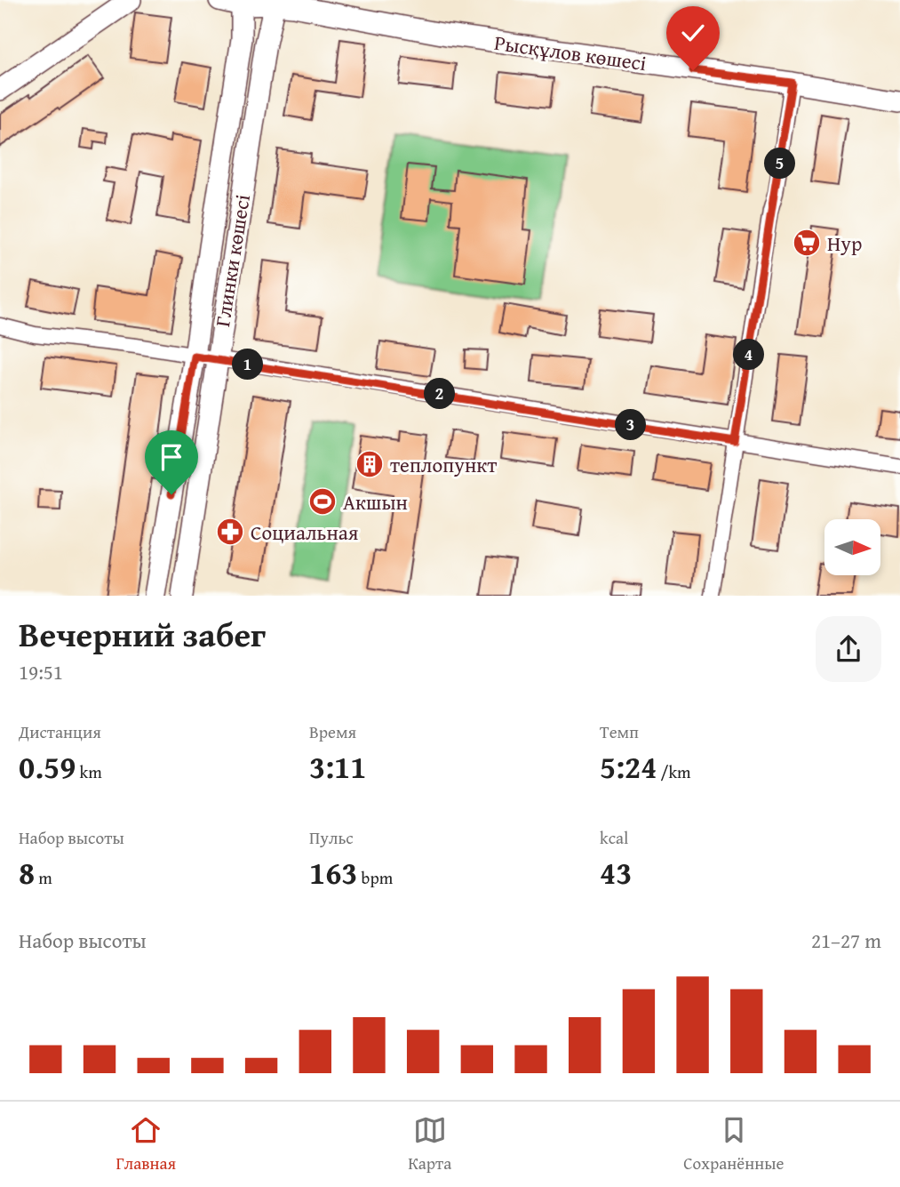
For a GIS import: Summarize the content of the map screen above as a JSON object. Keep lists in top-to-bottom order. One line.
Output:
{"streets":{"main road":["Рысқұлов көшесі","Глинки көшесі"]},"crossings":[["Рысқұлов көшесі","Глинки көшесі"]],"places":{"supermarket":["Нур"],"building":["теплопункт"],"sports":["Акшын"],"pharmacy":["Социальная"]},"north":"right","page":{"pins":["5","4","1","2","3"],"heading":["Вечерний забег","19:51"],"stats":[["Дистанция","0.59 km"],["Время","3:11"],["Темп","5:24 /km"],["Набор высоты","8 m"],["Пульс","163 bpm"],["kcal","43"]],"chart":["Набор высоты","21–27 m"],"tabs":["Главная","Карта","Сохранённые"]}}
